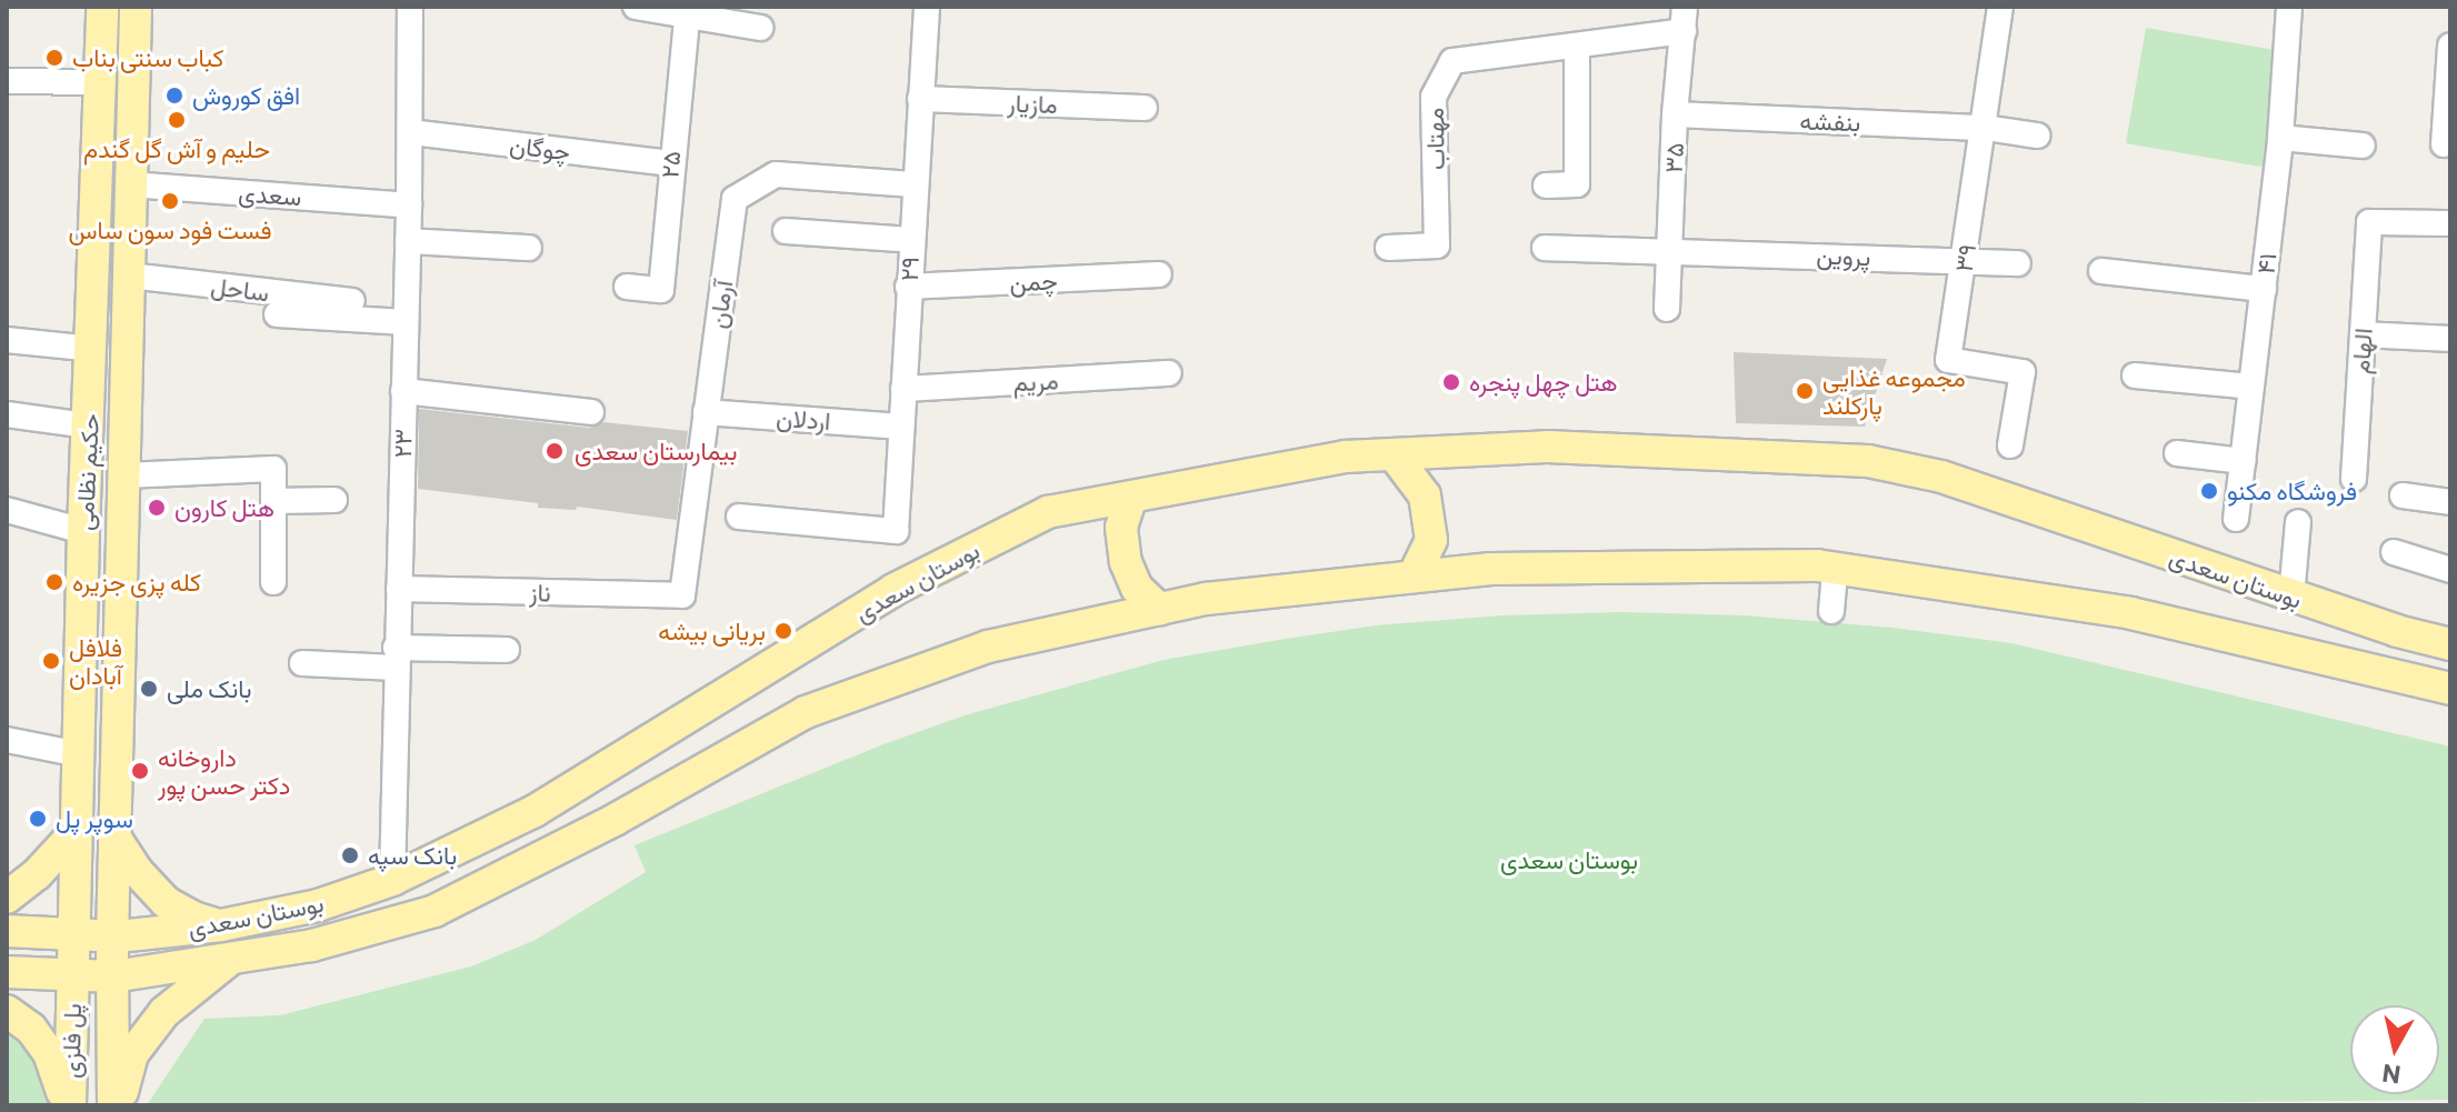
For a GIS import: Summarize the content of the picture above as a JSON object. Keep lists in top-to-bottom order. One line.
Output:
{"streets":{"main road":["حکیم نظامی","بوستان سعدی","پل فلزی"],"street":["مازیار","بنفشه","مهتاب","چوگان","۳۵","۲۵","سعدی","پروین","۳۹","۴۱","۲۹","چمن","ساحل","آرمان","الهام","مریم","اردلان","۲۳","ناز"]},"crossings":[["مازیار","۲۹"],["بنفشه","۳۵"],["بنفشه","۳۹"],["مهتاب","۳۵"],["چوگان","۲۵"],["چوگان","۲۳"],["۳۵","پروین"],["سعدی","۲۳"],["سعدی","حکیم نظامی"],["پروین","۳۹"],["۲۹","چمن"],["۲۹","آرمان"],["۲۹","مریم"],["۲۹","اردلان"],["ساحل","حکیم نظامی"],["آرمان","اردلان"],["آرمان","ناز"],["۲۳","بوستان سعدی"],["۲۳","ناز"],["حکیم نظامی","بوستان سعدی"],["حکیم نظامی","پل فلزی"],["بوستان سعدی","پل فلزی"]],"parks":["بوستان سعدی"],"places":["کباب سنتی بناب","افق کوروش","حلیم و آش گل گندم","فست فود سون ساس","هتل چهل پنجره","مجموعه غذایی پارکلند","بیمارستان سعدی","فروشگاه مکنو","هتل کارون","کله پزی جزیره","بریانی بیشه","فلافل آبادان","بانک ملی","داروخانه دکتر حسن پور","سوپر پل","بانک سپه"],"north":"bottom"}
